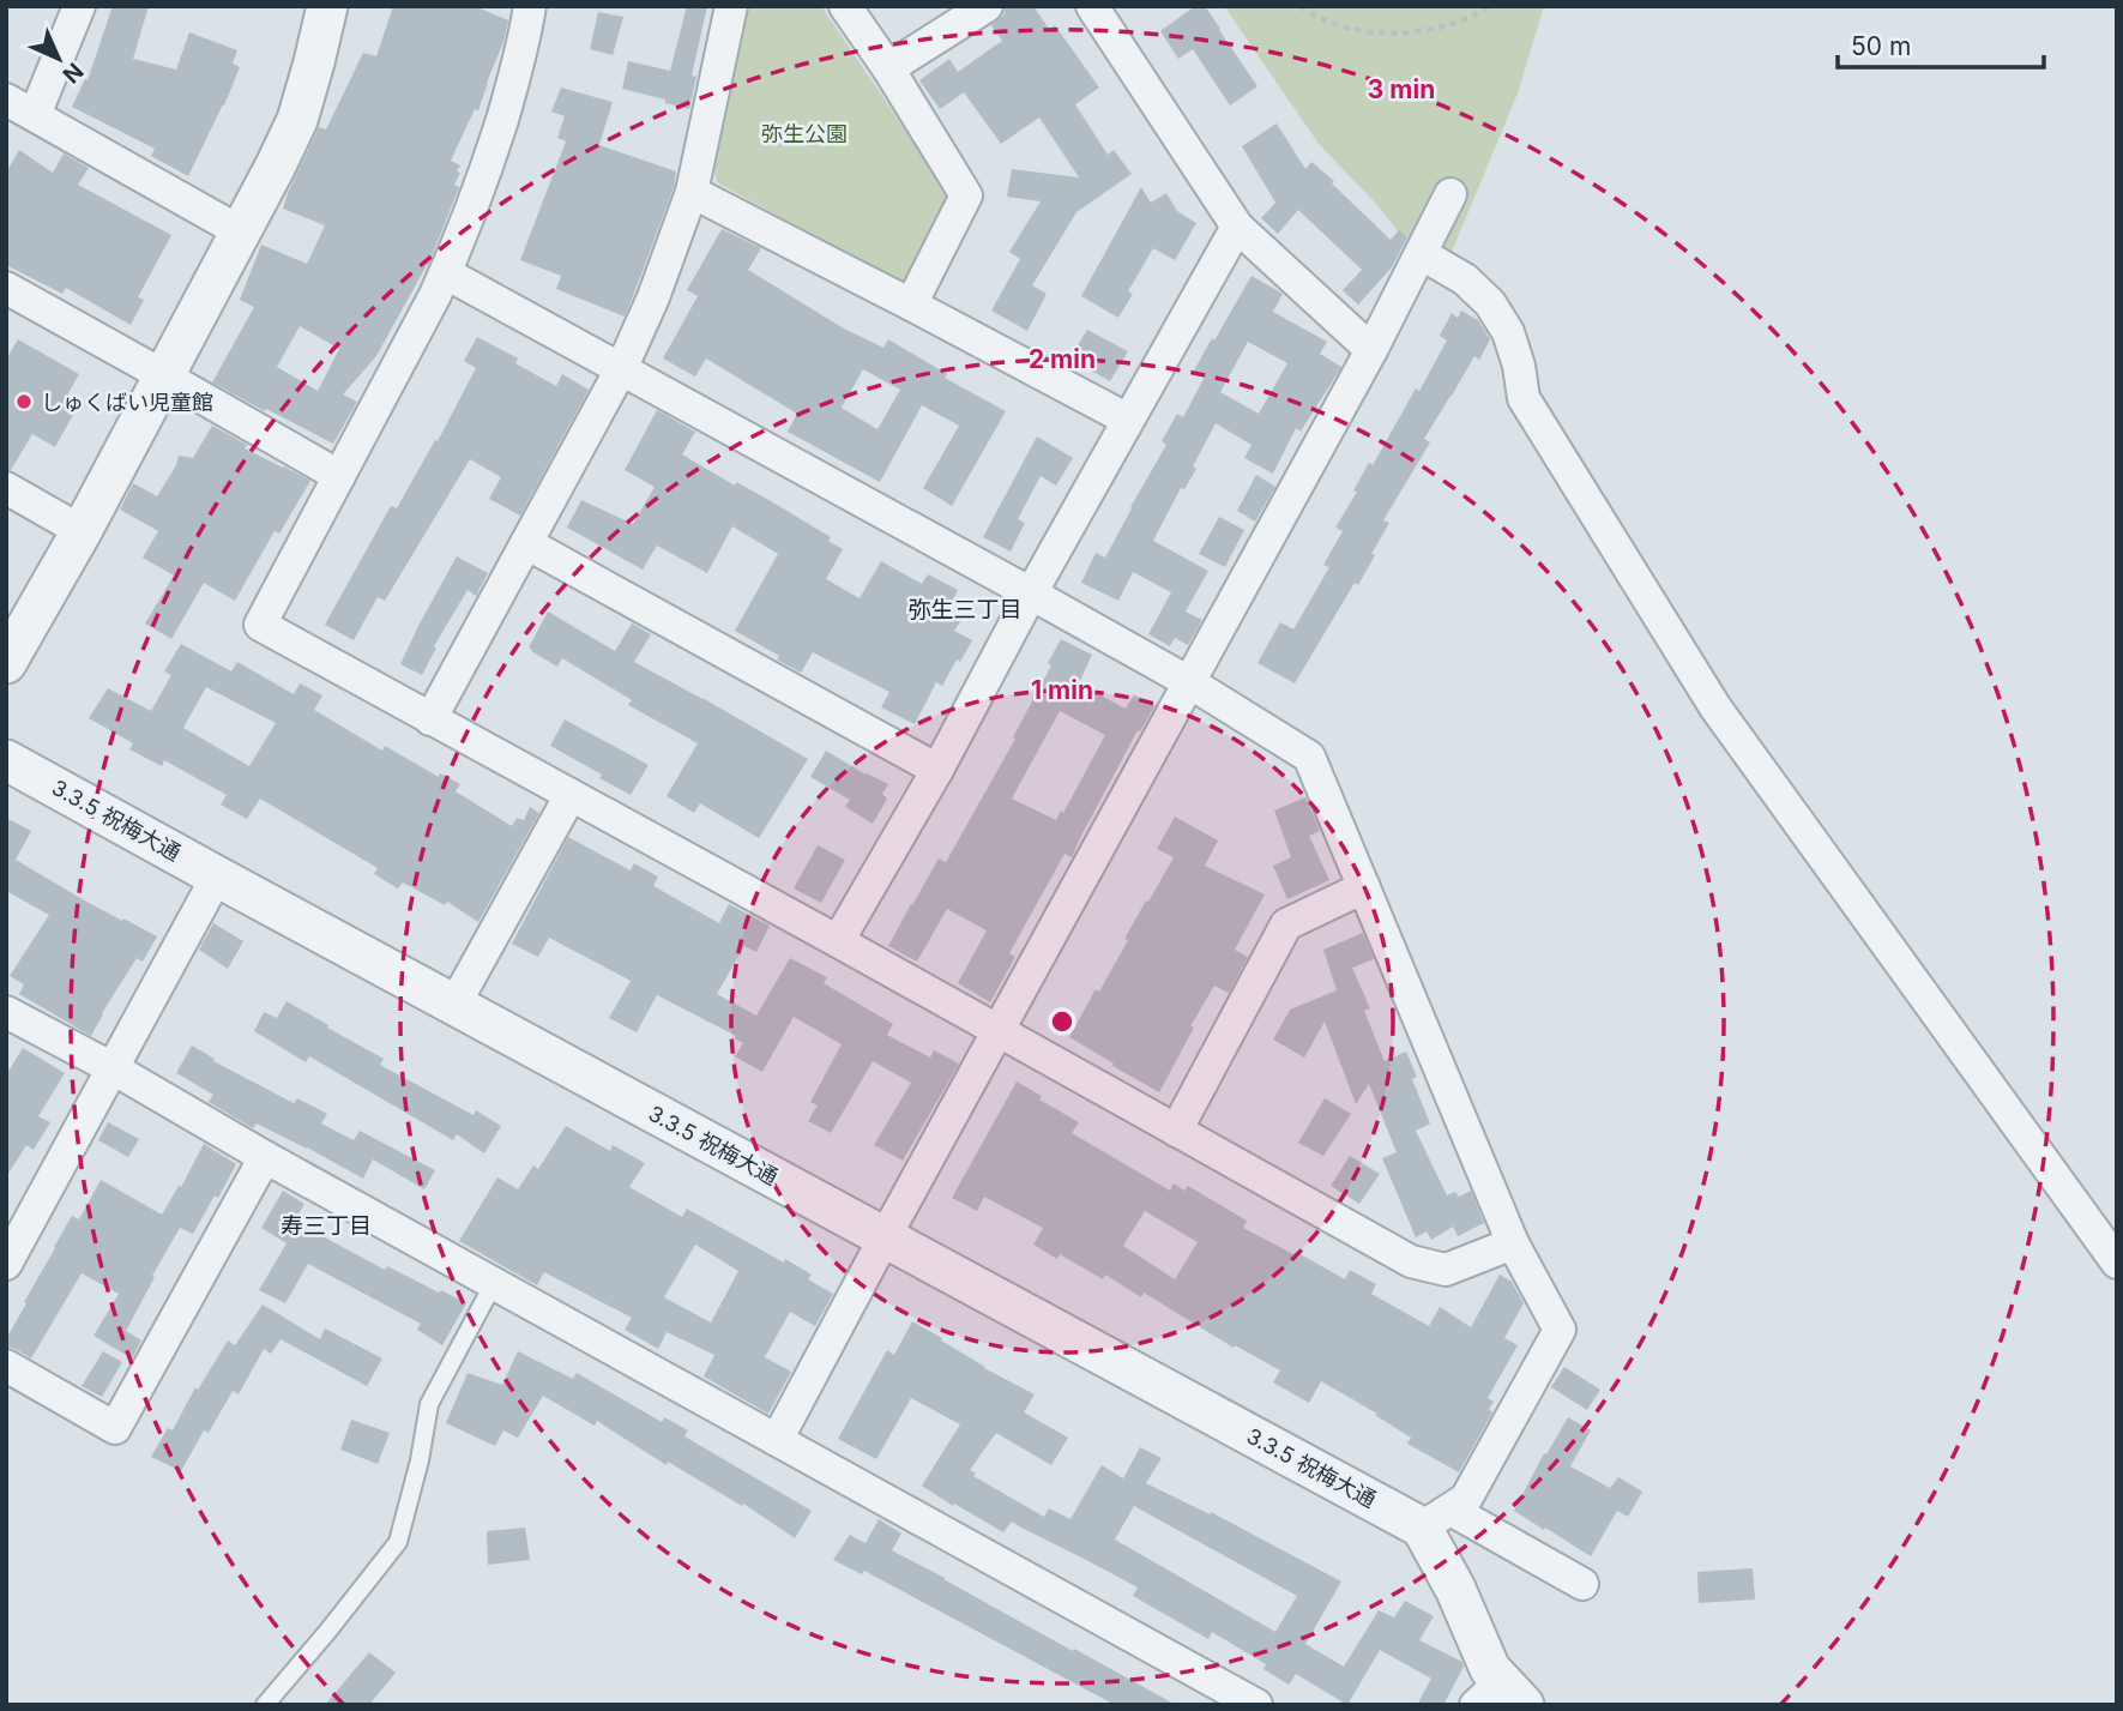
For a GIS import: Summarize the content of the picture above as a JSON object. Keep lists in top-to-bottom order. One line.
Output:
{"streets":{"street":["3.3.5 祝梅大通"]},"districts":["弥生三丁目","寿三丁目"],"parks":["弥生公園"],"places":["しゅくばい児童館"],"scale_bar":"50 m","north":"bottom right","rings":["3 min","2 min","1 min"]}
